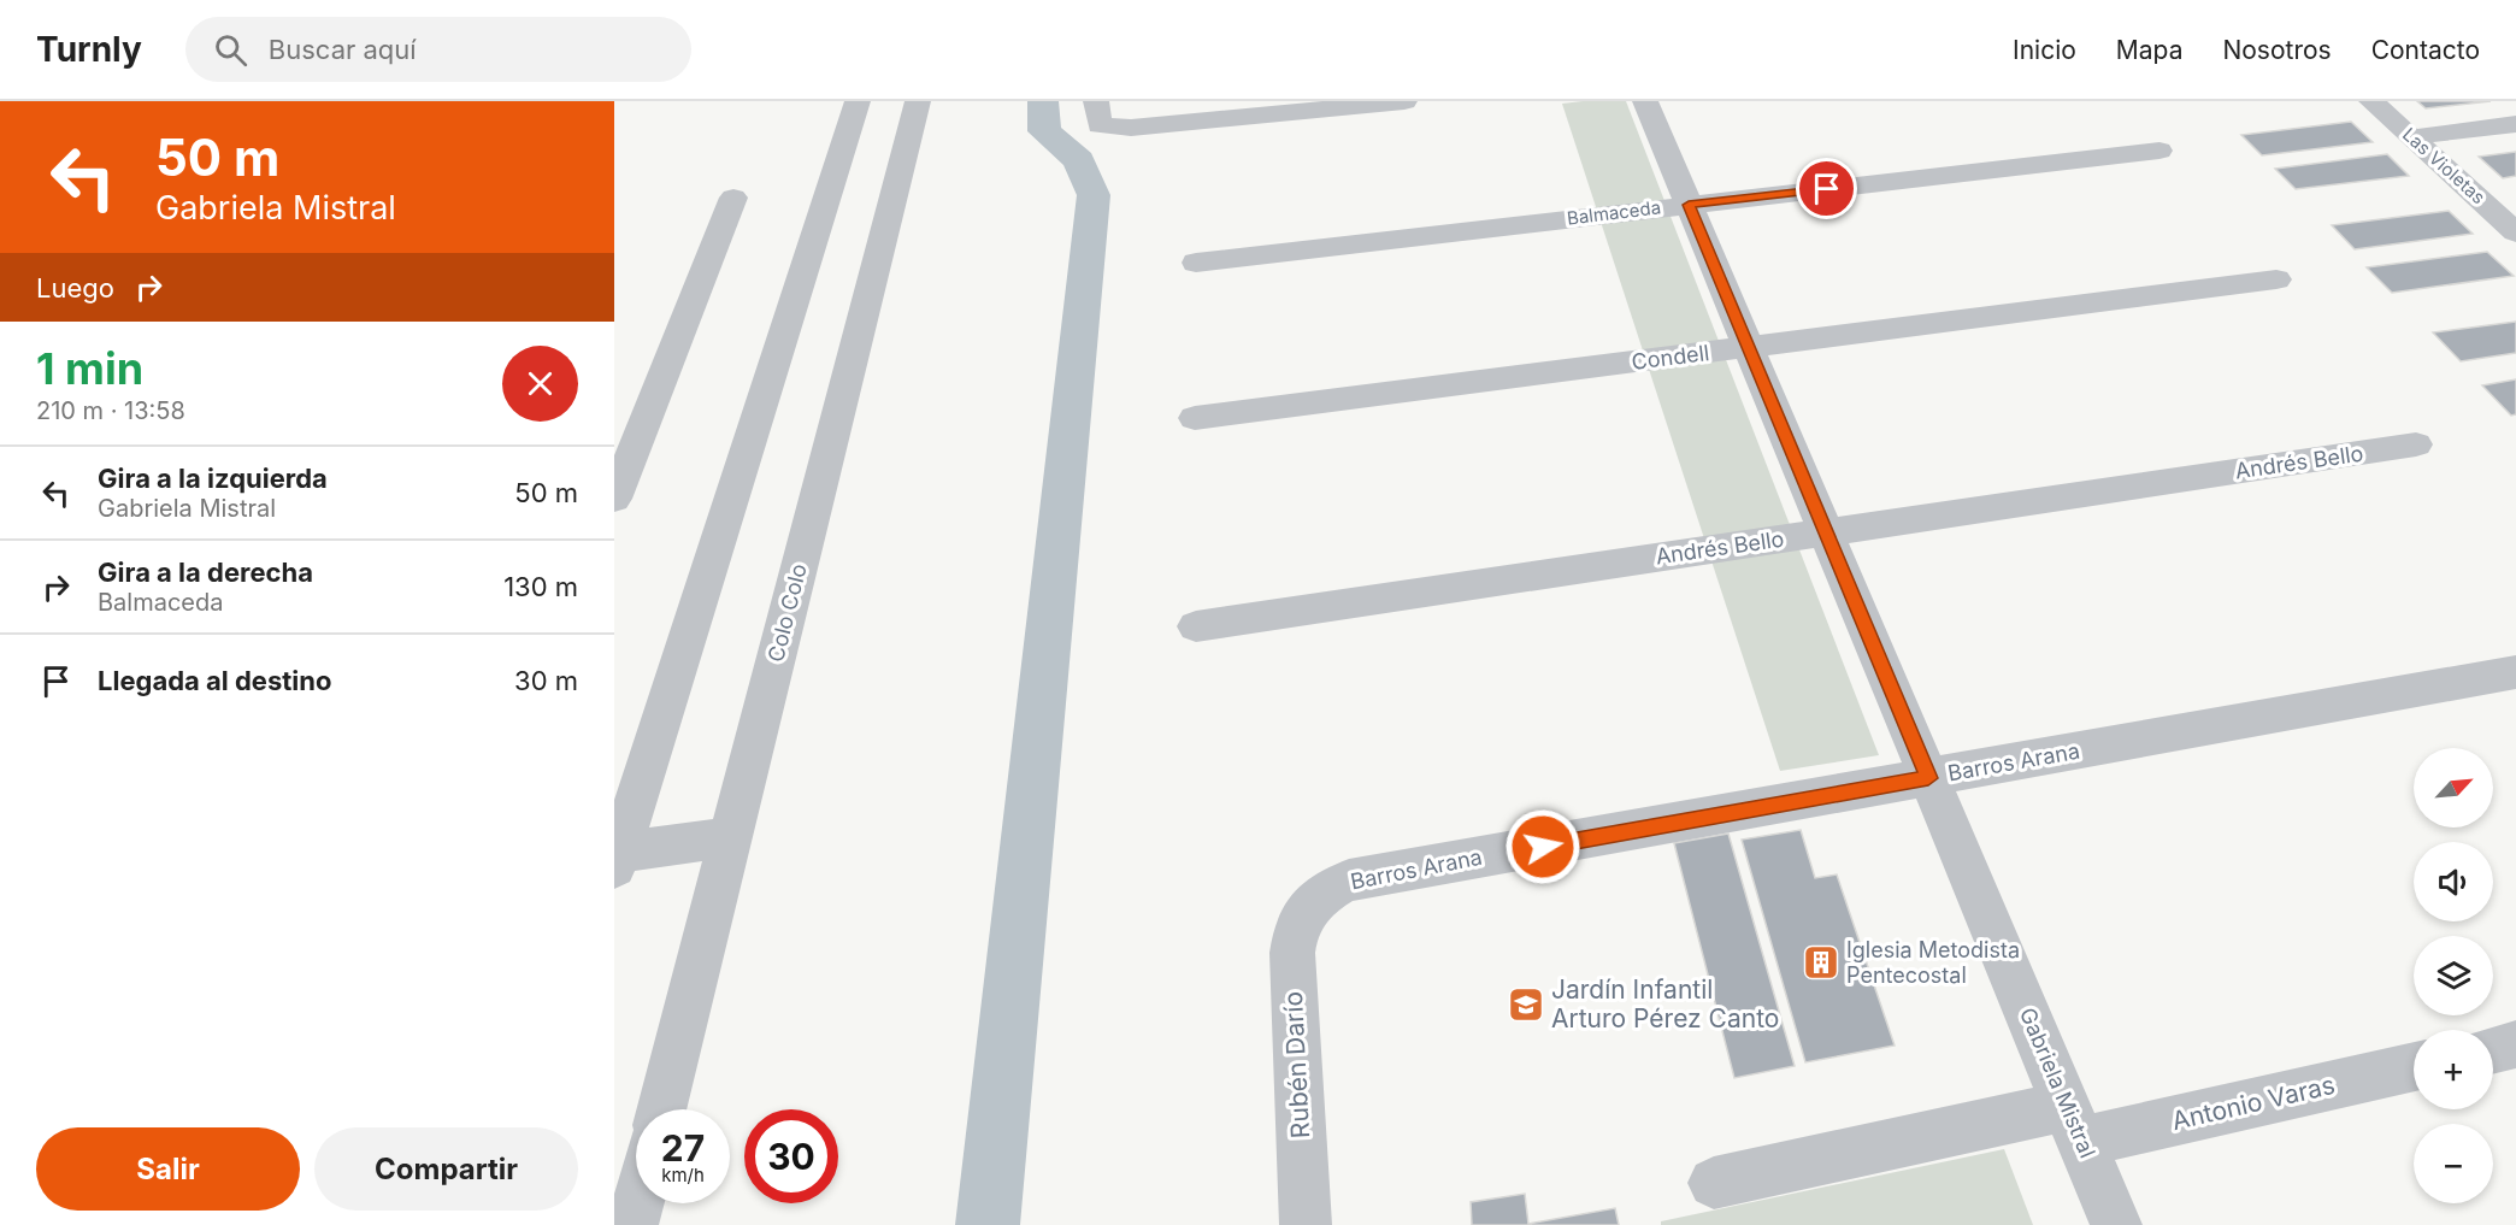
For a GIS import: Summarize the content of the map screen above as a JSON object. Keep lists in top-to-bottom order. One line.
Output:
{"streets":{"street":["Las Violetas","Balmaceda","Condell","Andrés Bello","Colo Colo","Barros Arana","Rubén Darío","Gabriela Mistral","Antonio Varas"]},"crossings":[["Balmaceda","Gabriela Mistral"],["Condell","Gabriela Mistral"],["Andrés Bello","Gabriela Mistral"],["Barros Arana","Rubén Darío"],["Barros Arana","Gabriela Mistral"],["Gabriela Mistral","Antonio Varas"]],"places":{"building":["Iglesia Metodista Pentecostal"],"school or university":["Jardín Infantil Arturo Pérez Canto"]},"north":"top right","page":{"header":"Turnly","search":"Buscar aquí","nav":["Inicio","Mapa","Nosotros","Contacto"],"turn":["50 m","Gabriela Mistral"],"then":"Luego","heading":["1 min","210 m · 13:58"],"list":[{"name":"Gira a la izquierda","note":"Gabriela Mistral","value":"50 m"},{"name":"Gira a la derecha","note":"Balmaceda","value":"130 m"},{"name":"Llegada al destino","value":"30 m"}],"map_buttons":["+","−"],"speed":"27 km/h","limit":"30","buttons":["Salir","Compartir"]}}
